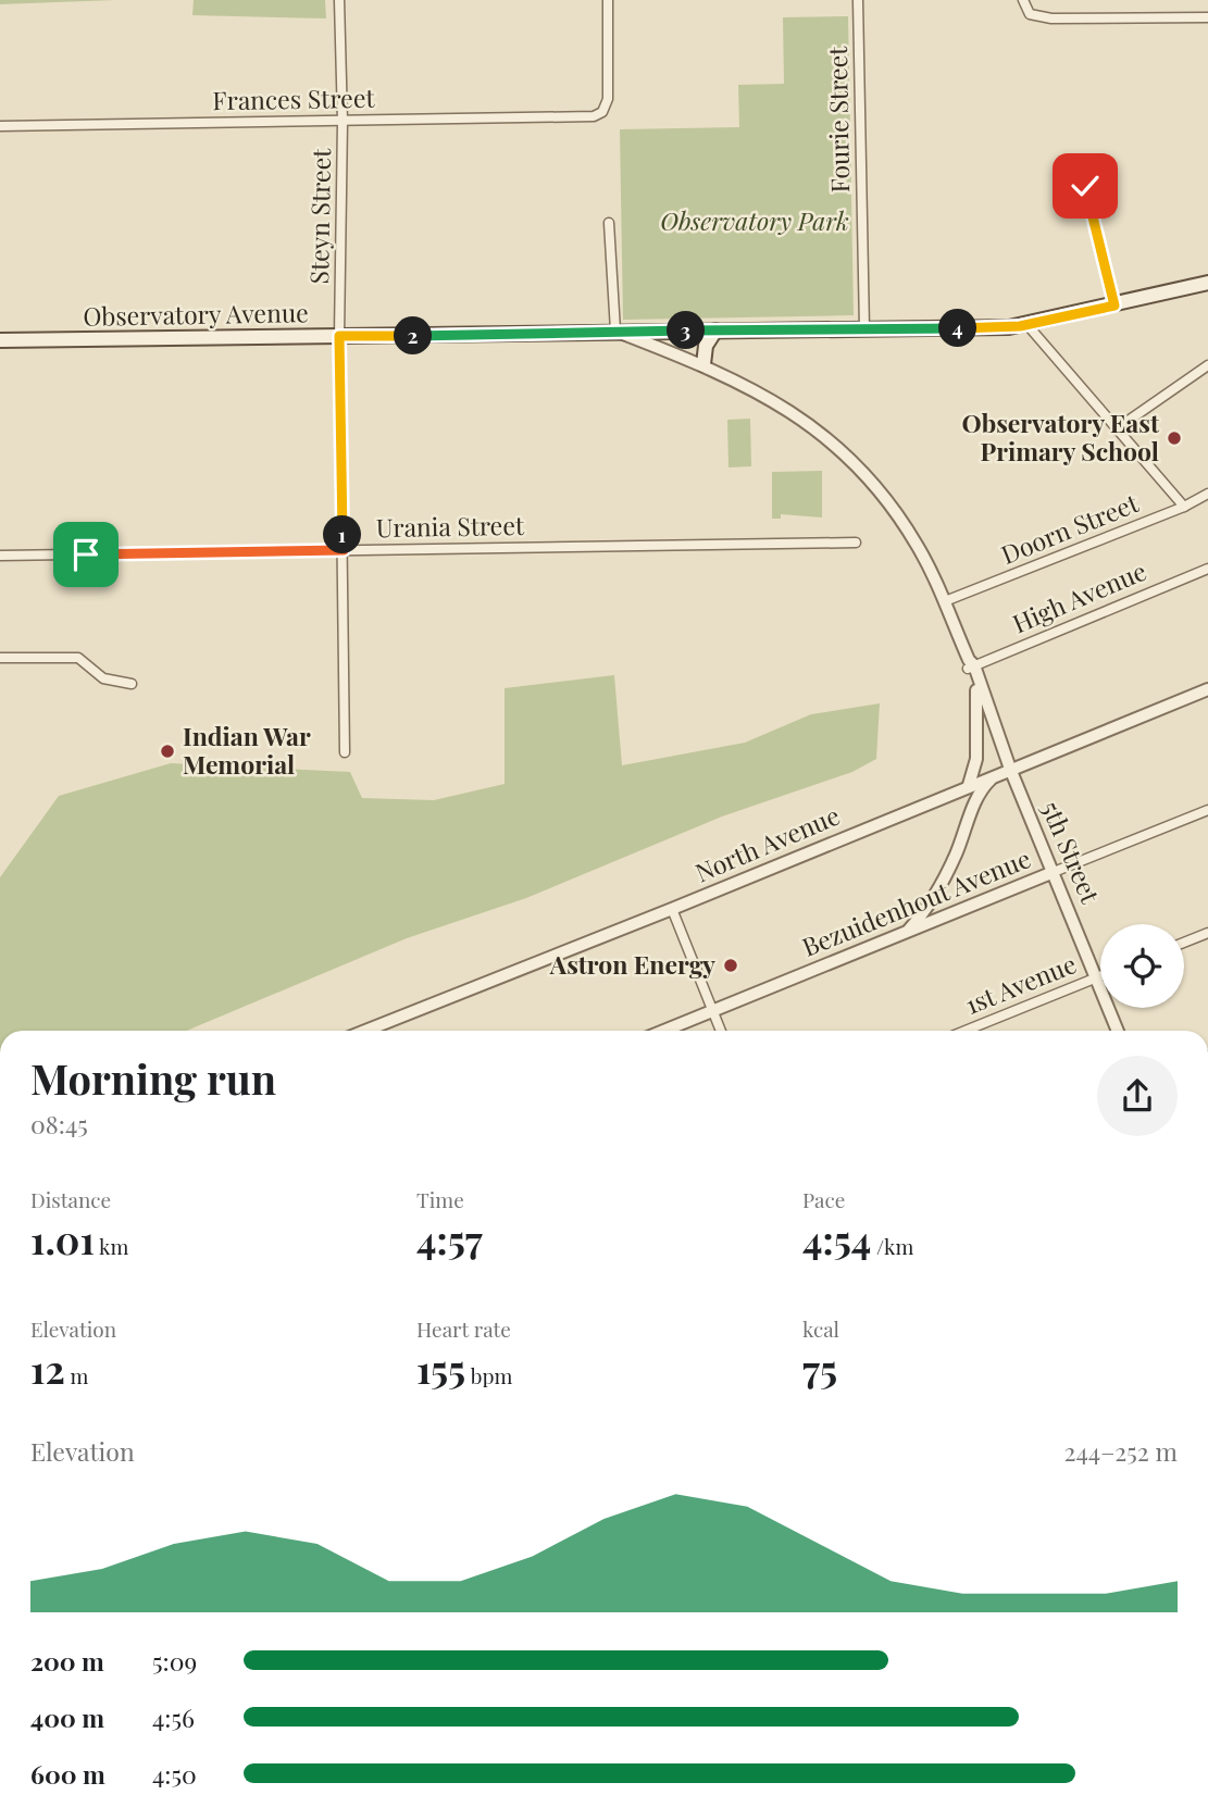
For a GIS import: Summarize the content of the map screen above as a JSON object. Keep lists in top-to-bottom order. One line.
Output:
{"streets":{"main road":["Observatory Avenue"],"street":["Frances Street","Fourie Street","Steyn Street","Urania Street","Doorn Street","High Avenue","North Avenue","5th Street","Bezuidenhout Avenue","1st Avenue"]},"crossings":[["Frances Street","Steyn Street"],["Fourie Street","Observatory Avenue"],["Steyn Street","Observatory Avenue"],["Steyn Street","Urania Street"],["High Avenue","5th Street"],["North Avenue","5th Street"],["5th Street","Bezuidenhout Avenue"],["5th Street","1st Avenue"]],"parks":["Observatory Park"],"places":["Observatory East Primary School","Indian War Memorial","Astron Energy"],"page":{"pins":["4","3","2","1"],"heading":["Morning run","08:45"],"stats":[["Distance","1.01 km"],["Time","4:57"],["Pace","4:54 /km"],["Elevation","12 m"],["Heart rate","155 bpm"],["kcal","75"]],"chart":["Elevation","244–252 m"],"list":[{"name":"200 m","note":"5:09"},{"name":"400 m","note":"4:56"},{"name":"600 m","note":"4:50"}]}}
